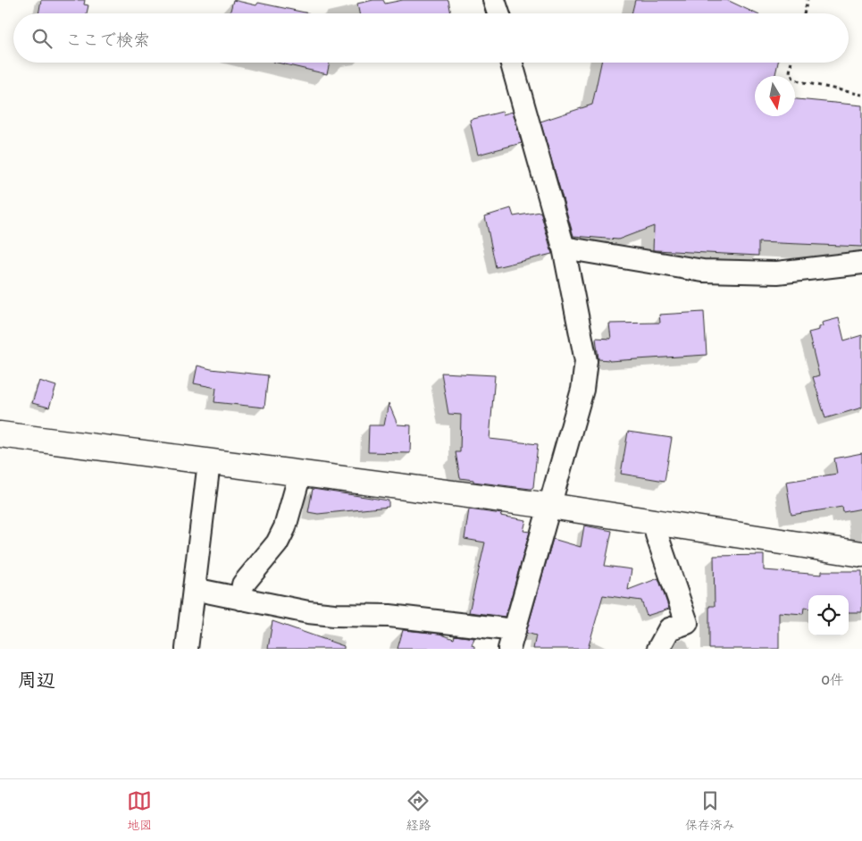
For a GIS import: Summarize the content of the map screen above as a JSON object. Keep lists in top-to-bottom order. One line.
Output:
{"north":"bottom","page":{"search":"ここで検索","heading":["周辺","0件"],"nav":["地図","経路","保存済み"]}}
